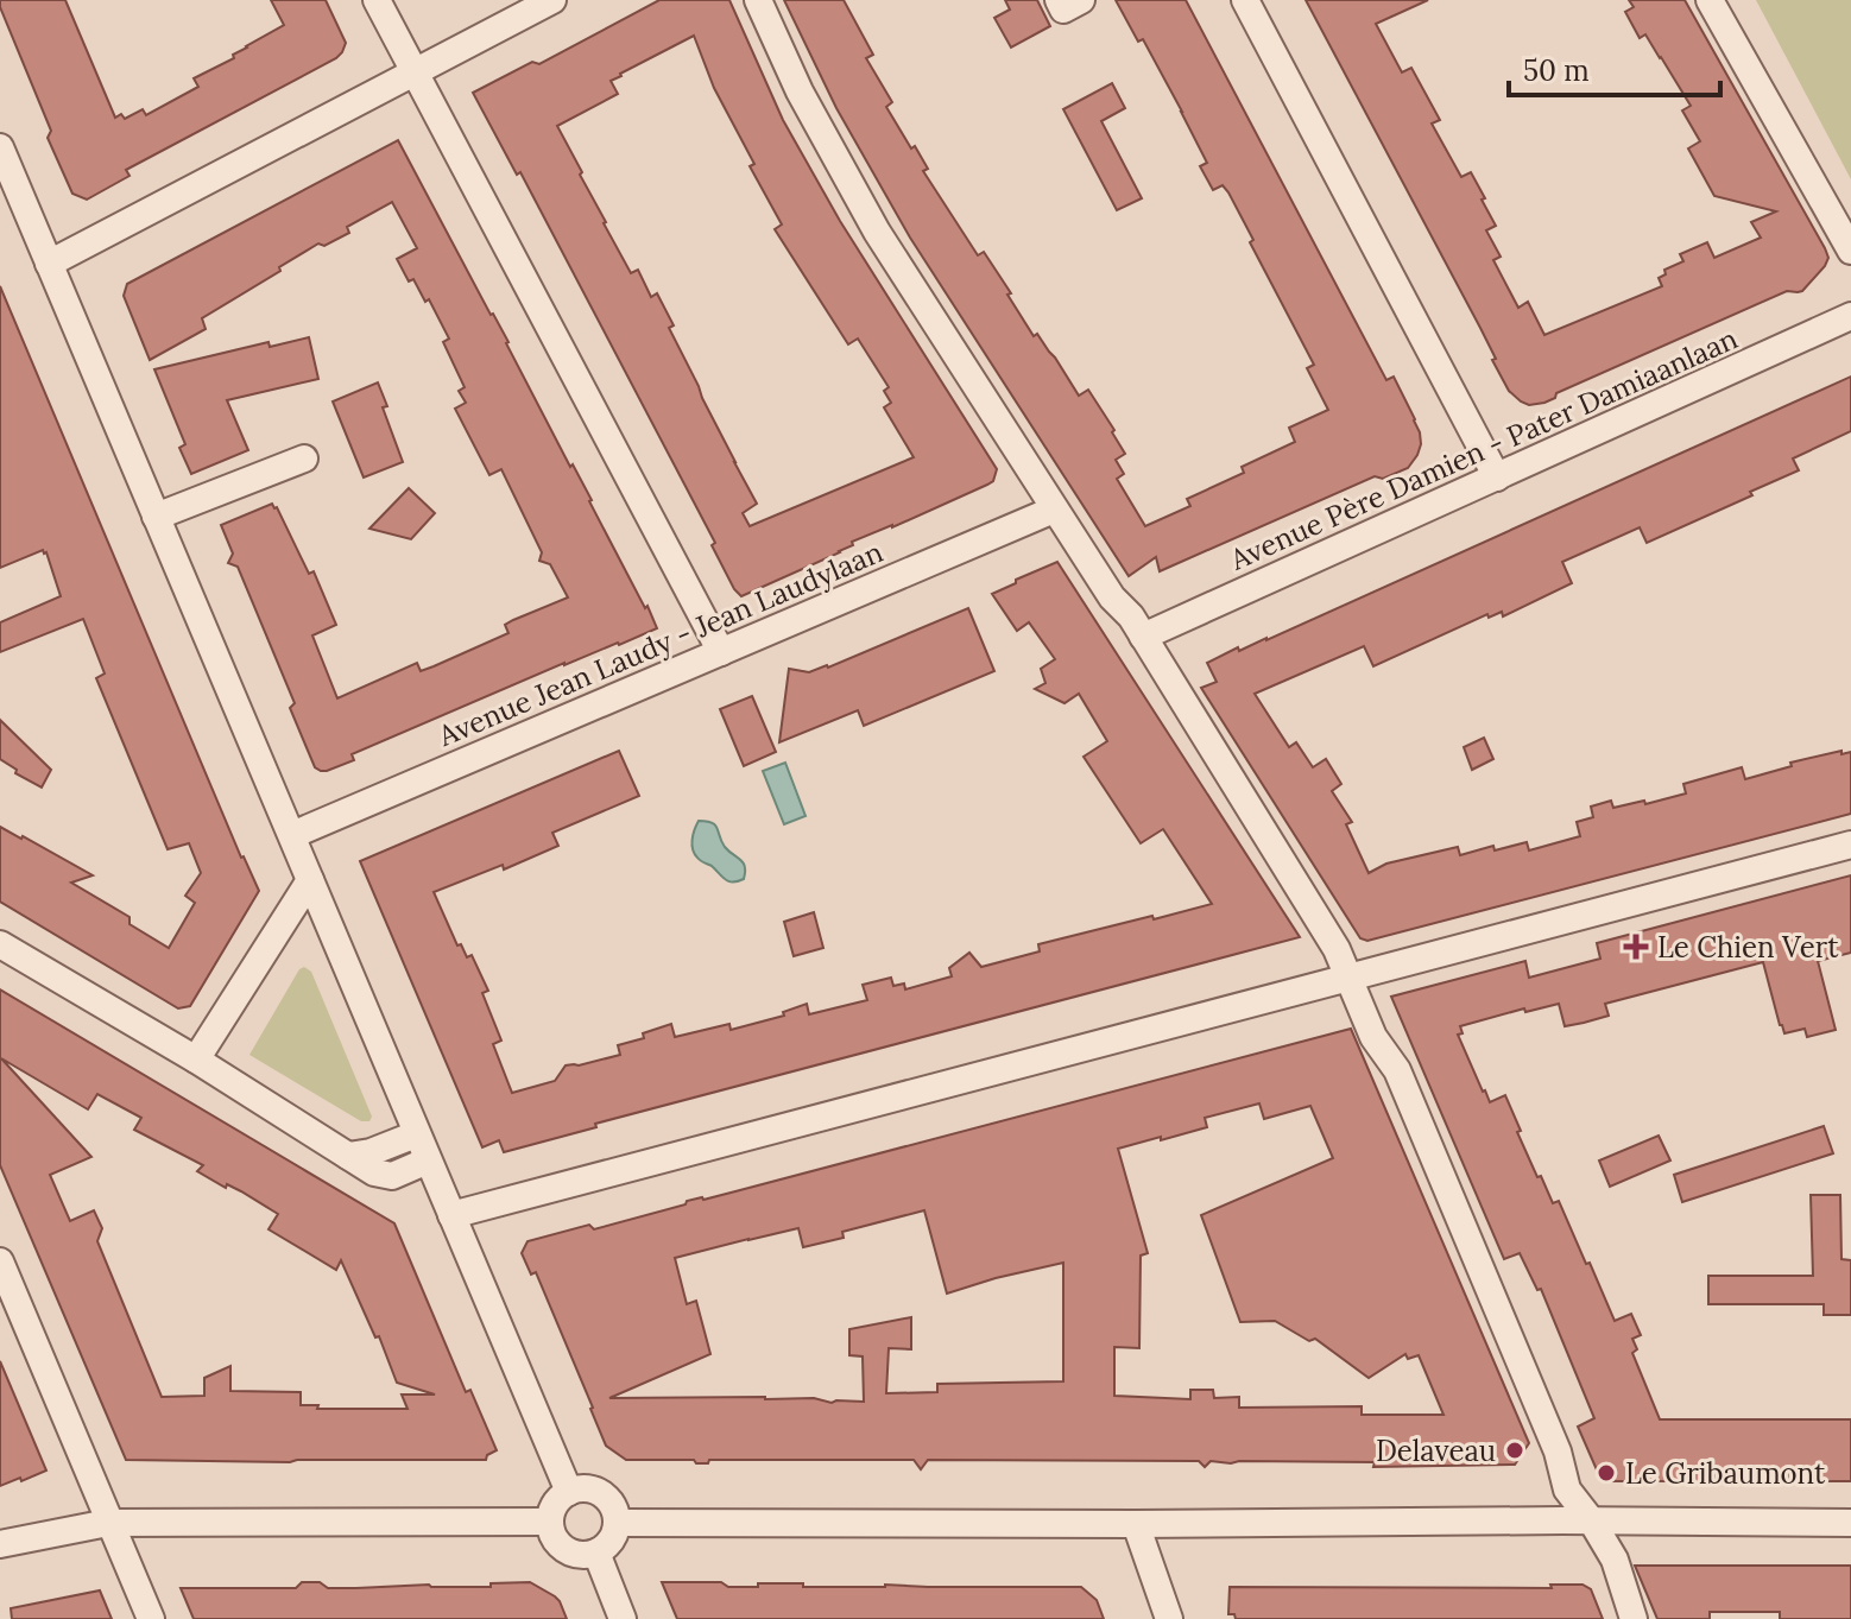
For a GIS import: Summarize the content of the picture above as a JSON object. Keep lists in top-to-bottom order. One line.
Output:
{"streets":{"street":["Avenue Père Damien - Pater Damiaanlaan","Avenue Jean Laudy - Jean Laudylaan"]},"places":{"health":["Le Chien Vert"],"other":["Delaveau","Le Gribaumont"]},"scale_bar":"50 m"}
